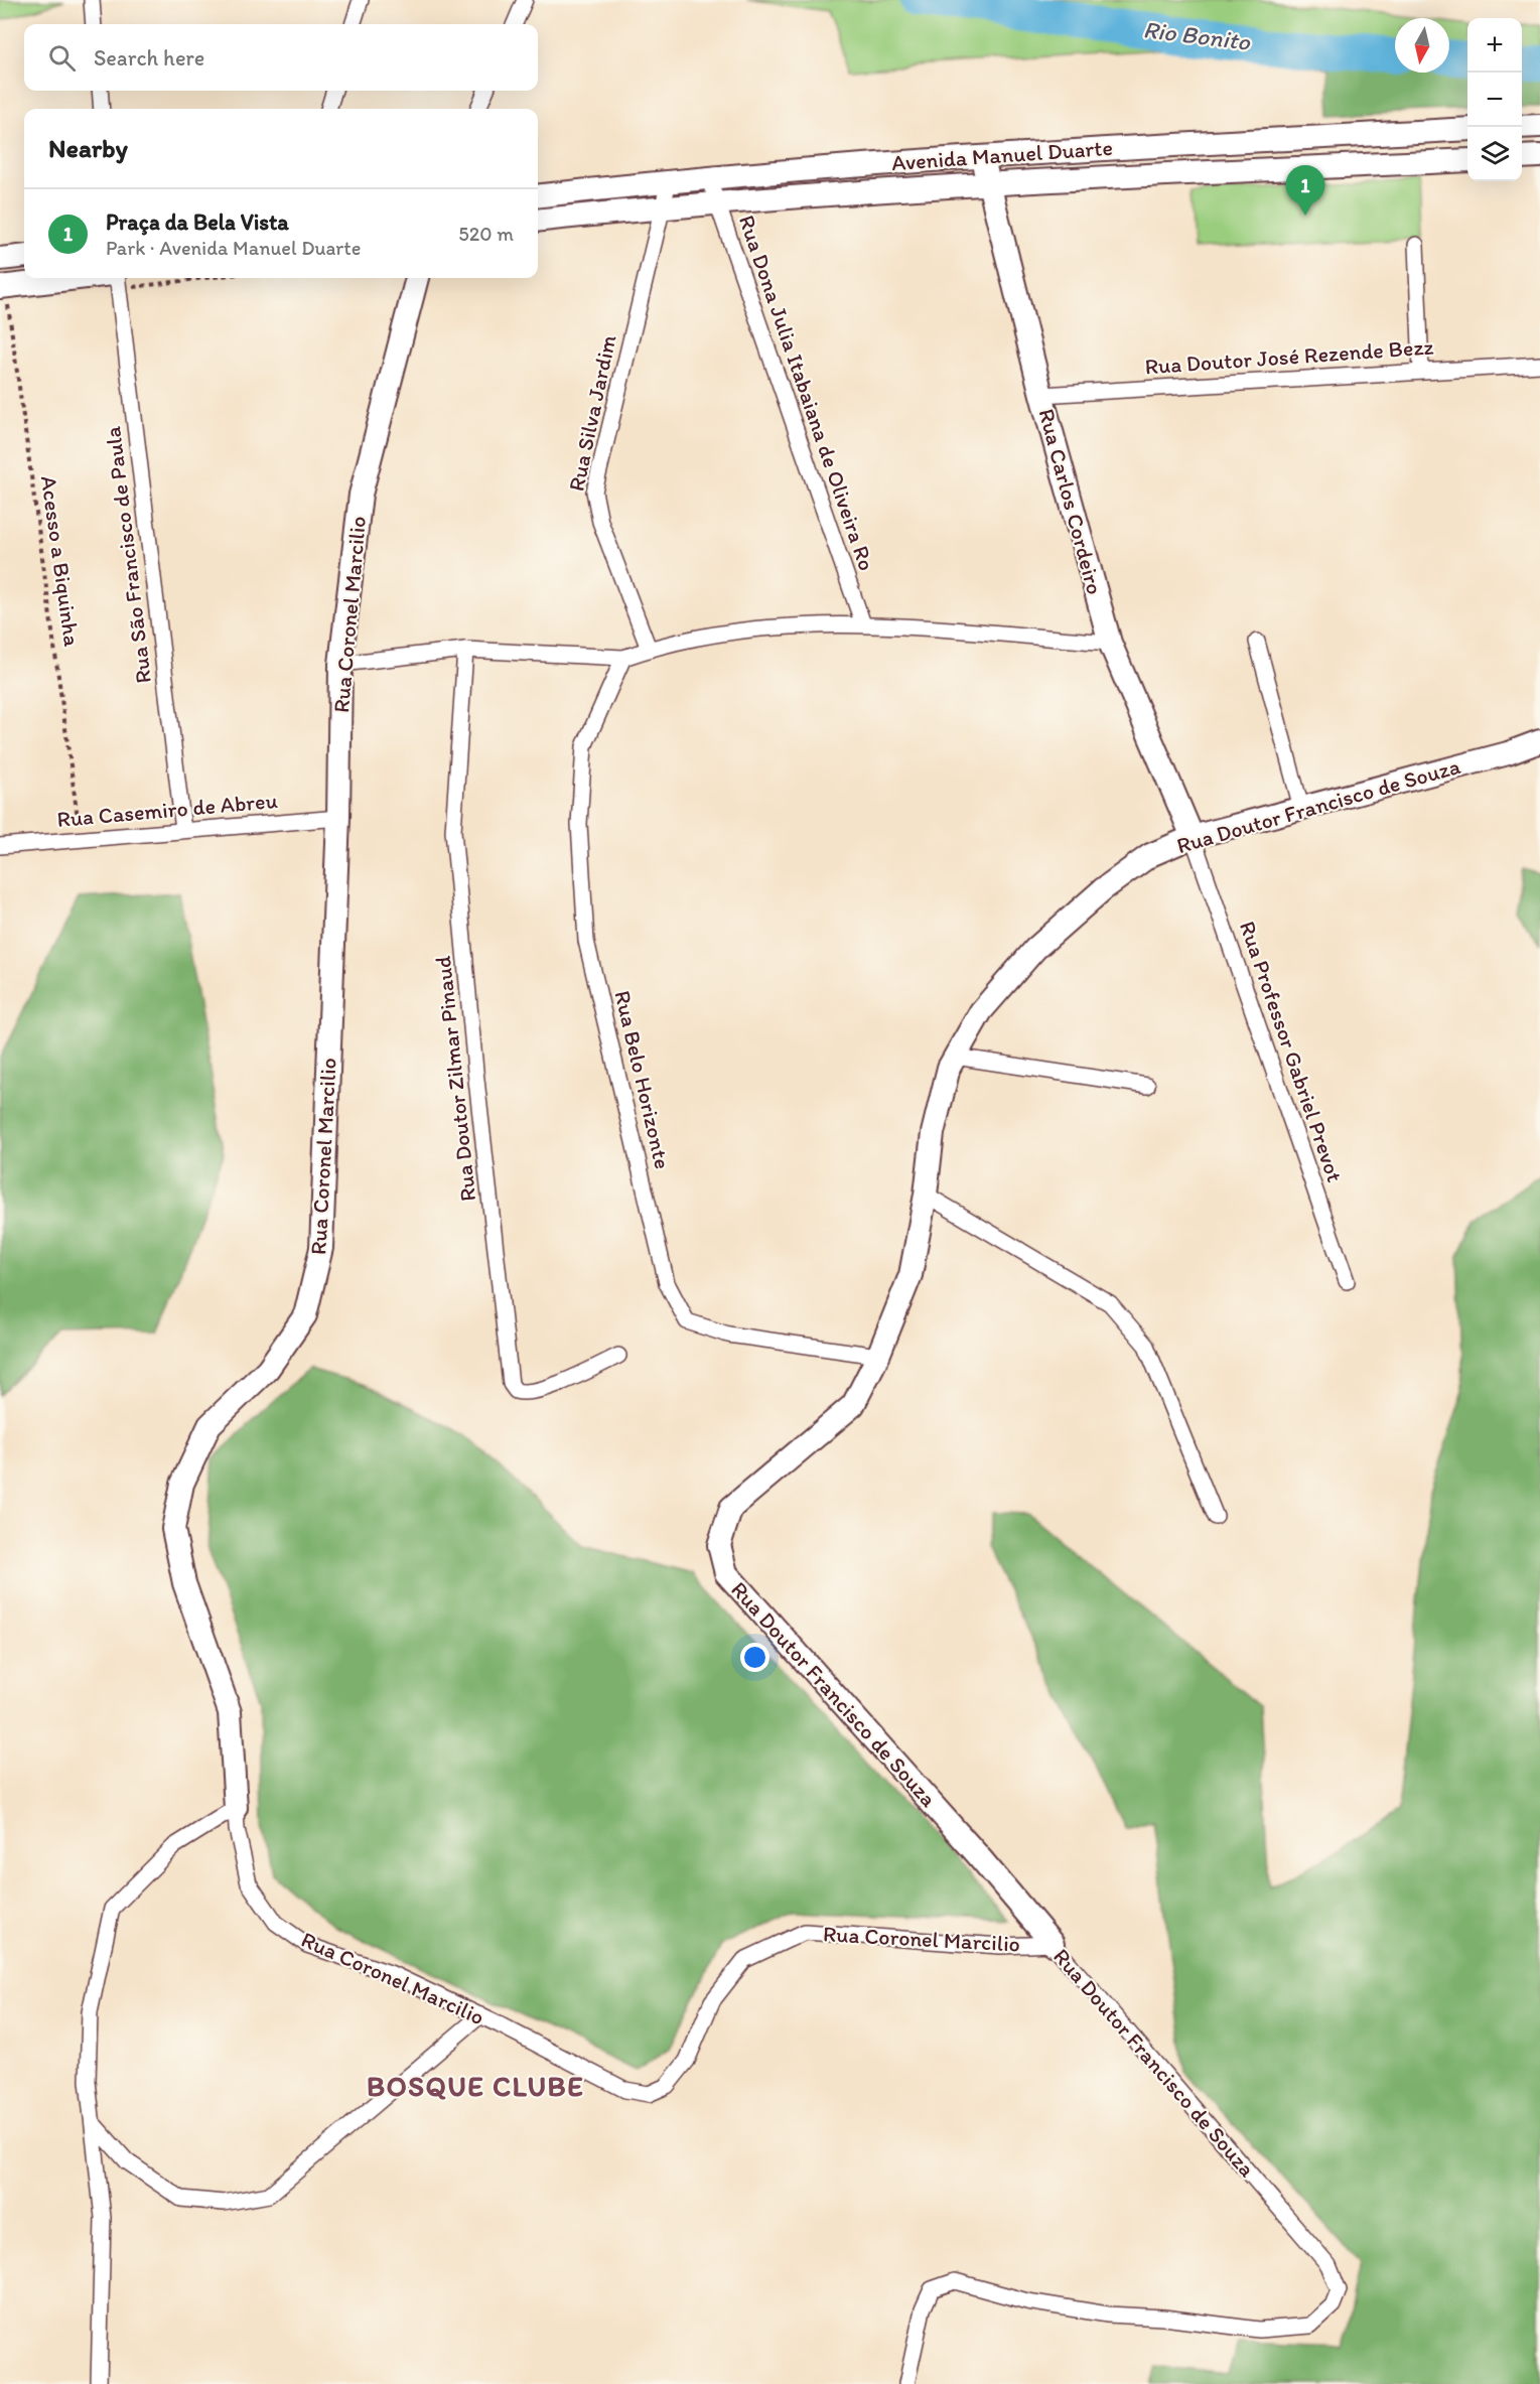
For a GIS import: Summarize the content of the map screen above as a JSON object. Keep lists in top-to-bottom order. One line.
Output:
{"streets":{"street":["Avenida Manuel Duarte","Rua Doutor José Rezende Bezz","Rua Dona Julia Itabaiana de Oliveira Ro","Rua Silva Jardim","Rua Carlos Cordeiro","Rua São Francisco de Paula","Rua Coronel Marcilio","Rua Doutor Francisco de Souza","Rua Casemiro de Abreu","Rua Professor Gabriel Prevot","Rua Doutor Zilmar Pinaud","Rua Belo Horizonte"],"path":["Acesso a Biquinha"]},"crossings":[["Avenida Manuel Duarte","Rua Dona Julia Itabaiana de Oliveira Ro"],["Avenida Manuel Duarte","Rua Silva Jardim"],["Avenida Manuel Duarte","Rua Carlos Cordeiro"],["Rua Doutor José Rezende Bezz","Rua Carlos Cordeiro"],["Rua Carlos Cordeiro","Rua Doutor Francisco de Souza"],["Rua Carlos Cordeiro","Rua Professor Gabriel Prevot"],["Rua São Francisco de Paula","Rua Casemiro de Abreu"],["Acesso a Biquinha","Rua Casemiro de Abreu"],["Rua Coronel Marcilio","Rua Doutor Francisco de Souza"],["Rua Coronel Marcilio","Rua Casemiro de Abreu"],["Rua Doutor Francisco de Souza","Rua Professor Gabriel Prevot"],["Rua Doutor Francisco de Souza","Rua Belo Horizonte"]],"districts":["BOSQUE CLUBE"],"water":["Rio Bonito"],"north":"bottom","page":{"map_buttons":["+","−"],"search":"Search here","heading":"Nearby","pins":"1","list":[{"mark":"1","name":"Praça da Bela Vista","note":"Park · Avenida Manuel Duarte","value":"520 m"}]}}
